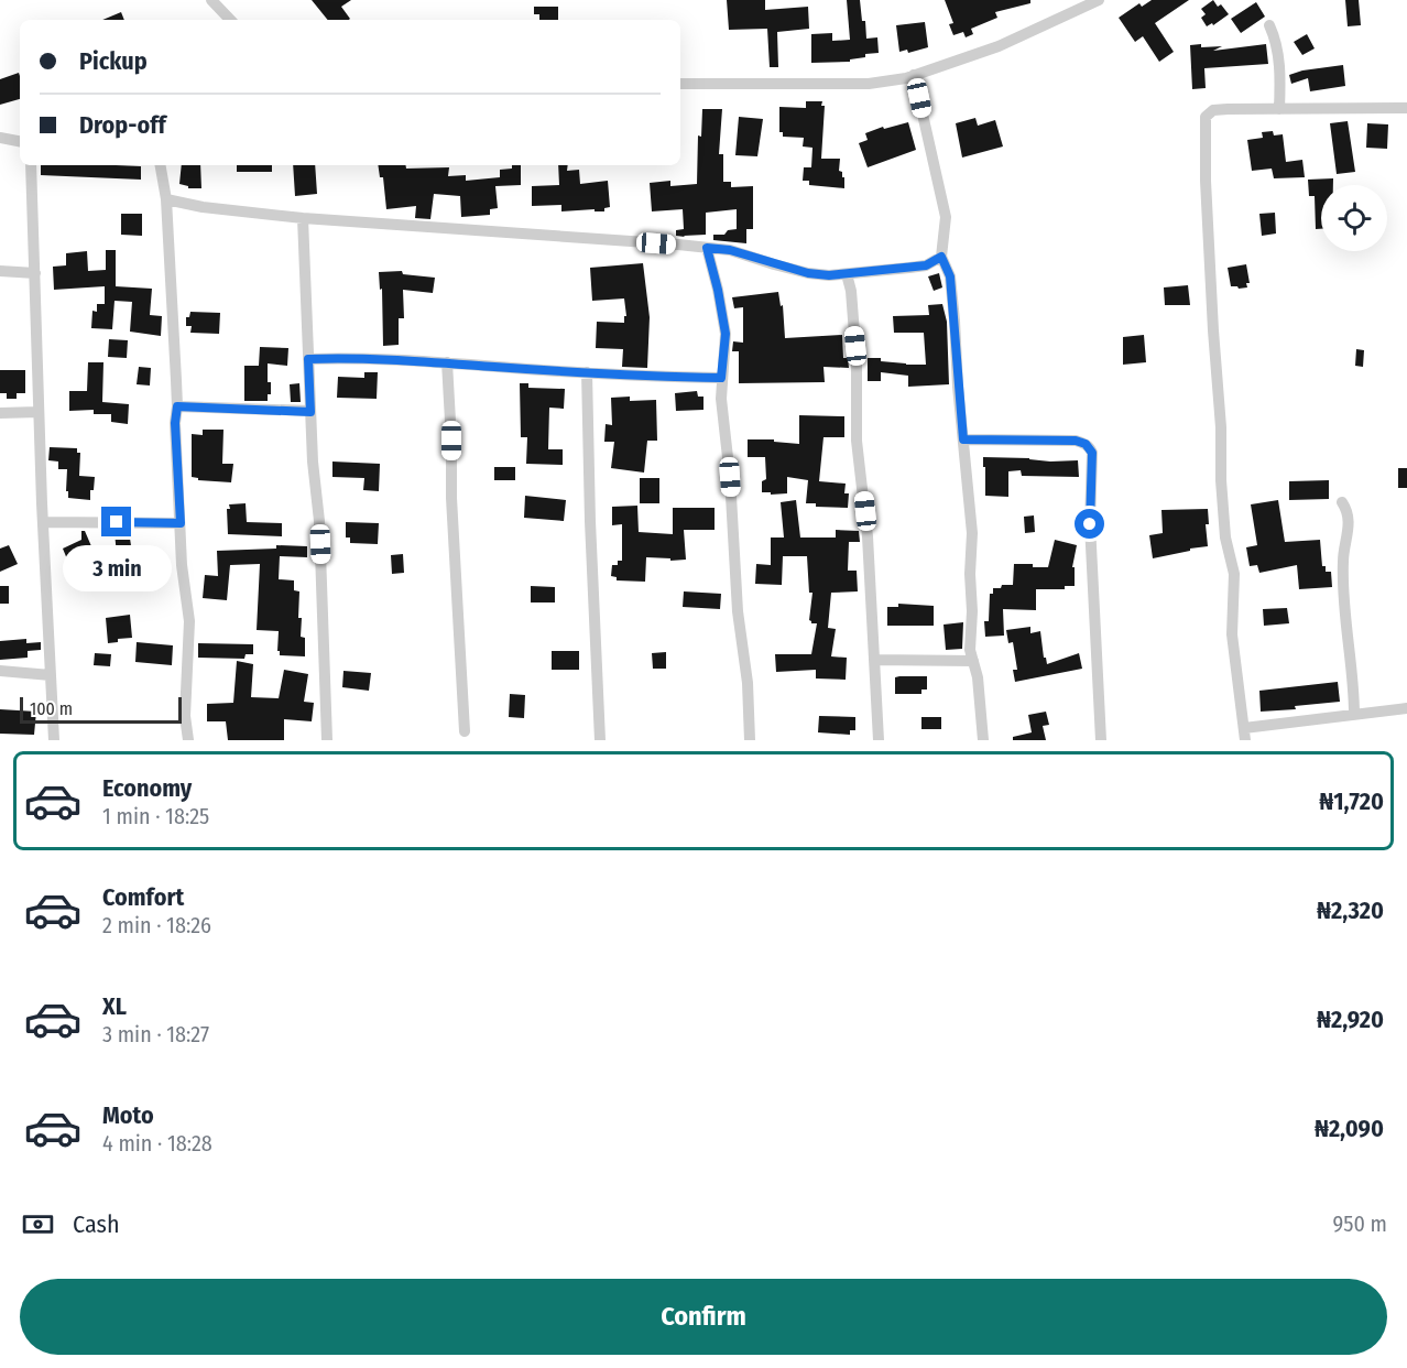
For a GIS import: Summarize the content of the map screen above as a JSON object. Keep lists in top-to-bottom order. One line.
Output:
{"scale_bar":"100 m","page":{"banner":["Pickup","Drop-off"],"bubble":"3 min","scale":"100 m","list":[{"name":"Economy","note":"1 min · 18:25","value":"₦1,720"},{"name":"Comfort","note":"2 min · 18:26","value":"₦2,320"},{"name":"XL","note":"3 min · 18:27","value":"₦2,920"},{"name":"Moto","note":"4 min · 18:28","value":"₦2,090"}],"pay":["Cash","950 m"],"buttons":"Confirm"}}
